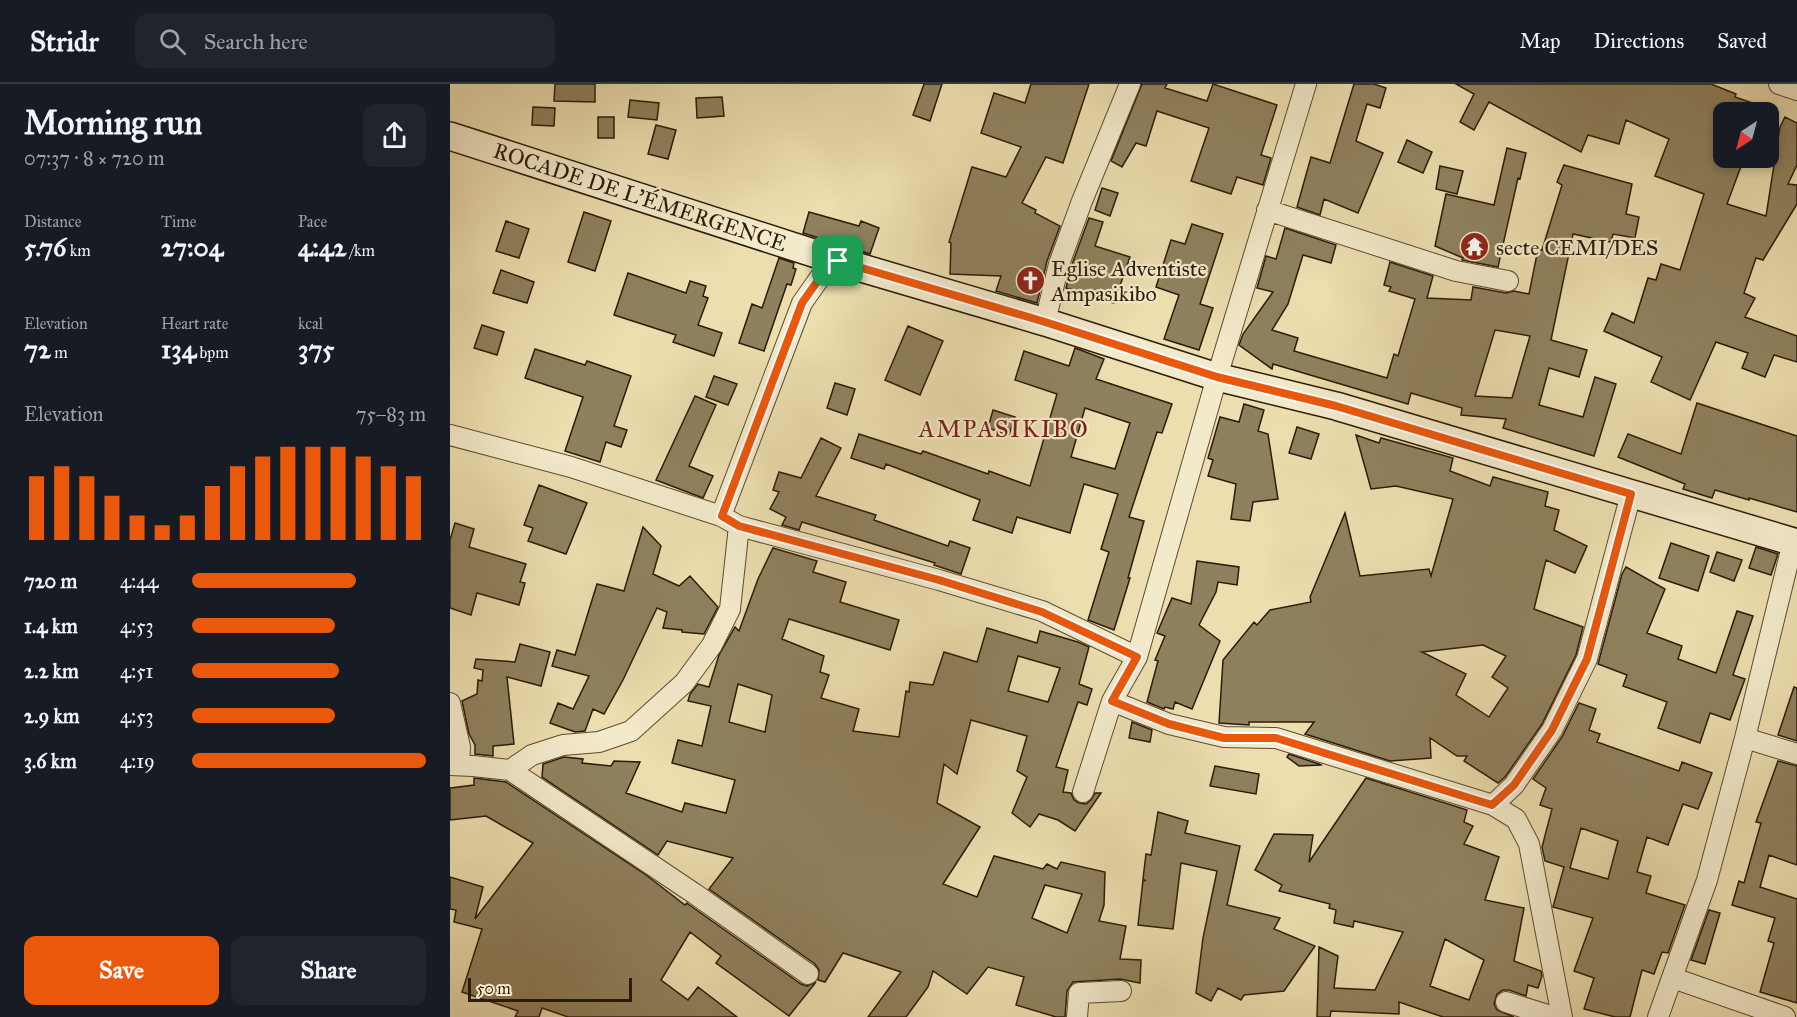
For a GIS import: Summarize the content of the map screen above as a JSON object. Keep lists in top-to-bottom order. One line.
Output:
{"streets":{"street":["ROCADE DE L'ÉMERGENCE"]},"districts":["AMPASIKIBO"],"places":{"temple":["secte CEMI/DES"],"church":["Eglise Adventiste Ampasikibo"]},"scale_bar":"50 m","north":"bottom left","page":{"header":"Stridr","search":"Search here","nav":["Map","Directions","Saved"],"heading":["Morning run","07:37 · 8 × 720 m"],"stats":[["Distance","5.76 km"],["Time","27:04"],["Pace","4:42 /km"],["Elevation","72 m"],["Heart rate","134 bpm"],["kcal","375"]],"chart":["Elevation","75–83 m"],"list":[{"name":"720 m","note":"4:44"},{"name":"1.4 km","note":"4:53"},{"name":"2.2 km","note":"4:51"},{"name":"2.9 km","note":"4:53"},{"name":"3.6 km","note":"4:19"}],"buttons":["Save","Share"],"scale":"50 m"}}
